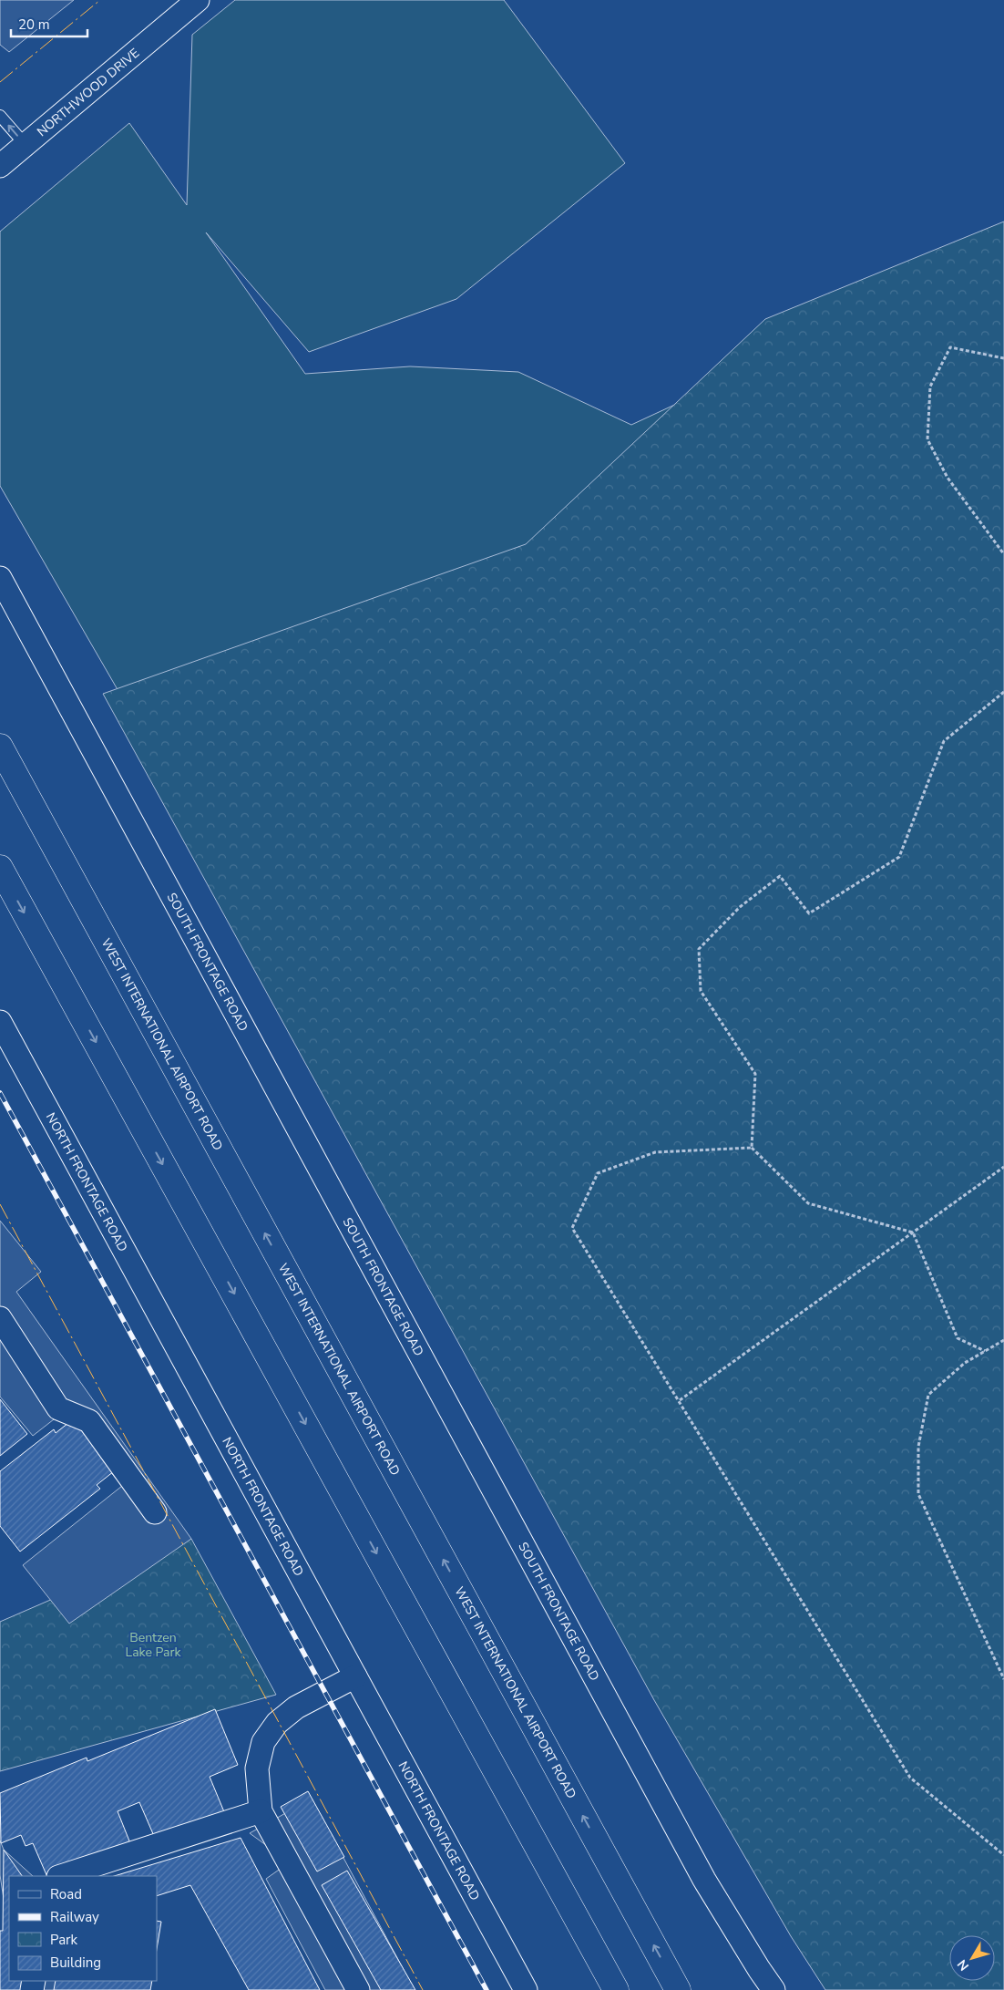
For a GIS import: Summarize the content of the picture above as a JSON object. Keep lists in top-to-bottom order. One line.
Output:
{"streets":{"main road":["WEST INTERNATIONAL AIRPORT ROAD"],"street":["NORTHWOOD DRIVE","SOUTH FRONTAGE ROAD","NORTH FRONTAGE ROAD"]},"parks":["Bentzen Lake Park"],"legend":["Road","Railway","Park","Building"],"scale_bar":"20 m","north":"bottom left"}
